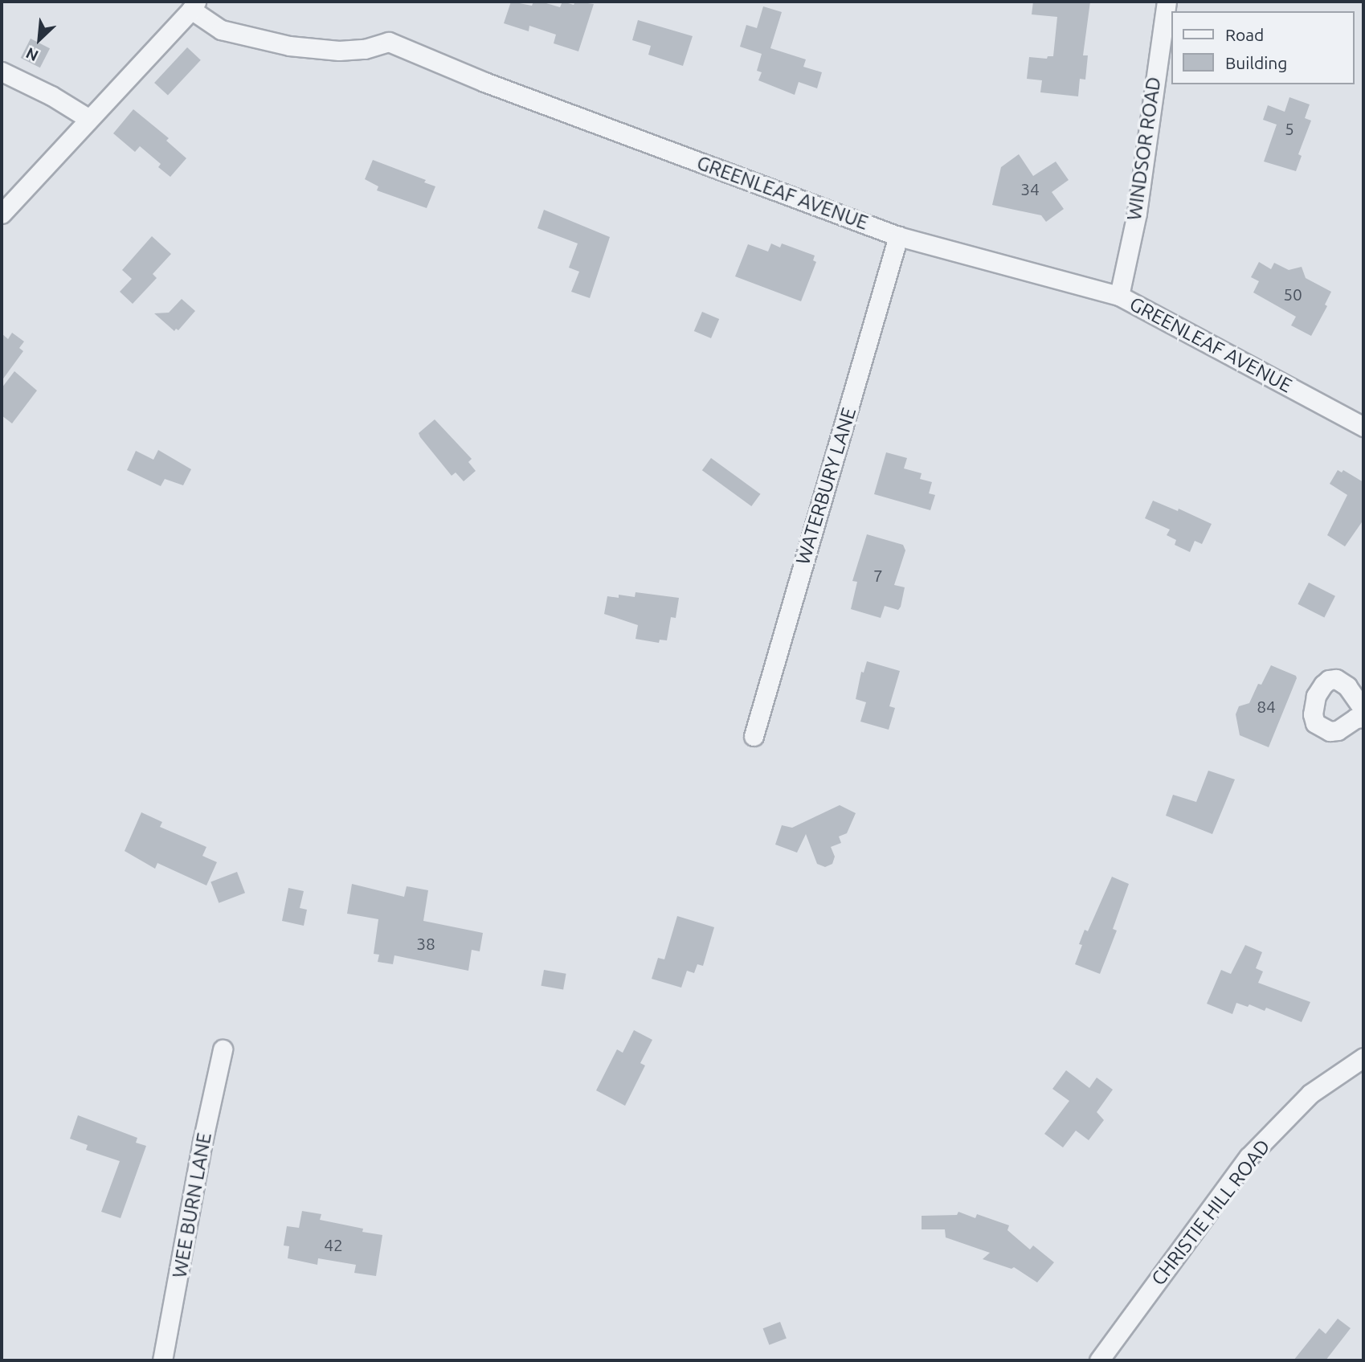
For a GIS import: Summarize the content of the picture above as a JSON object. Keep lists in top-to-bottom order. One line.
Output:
{"streets":{"street":["WINDSOR ROAD","GREENLEAF AVENUE","WATERBURY LANE","WEE BURN LANE","CHRISTIE HILL ROAD"]},"crossings":[["WINDSOR ROAD","GREENLEAF AVENUE"],["GREENLEAF AVENUE","WATERBURY LANE"]],"house_numbers":["5","34","50","7","84","38","42"],"legend":["Road","Building"],"north":"bottom left"}
